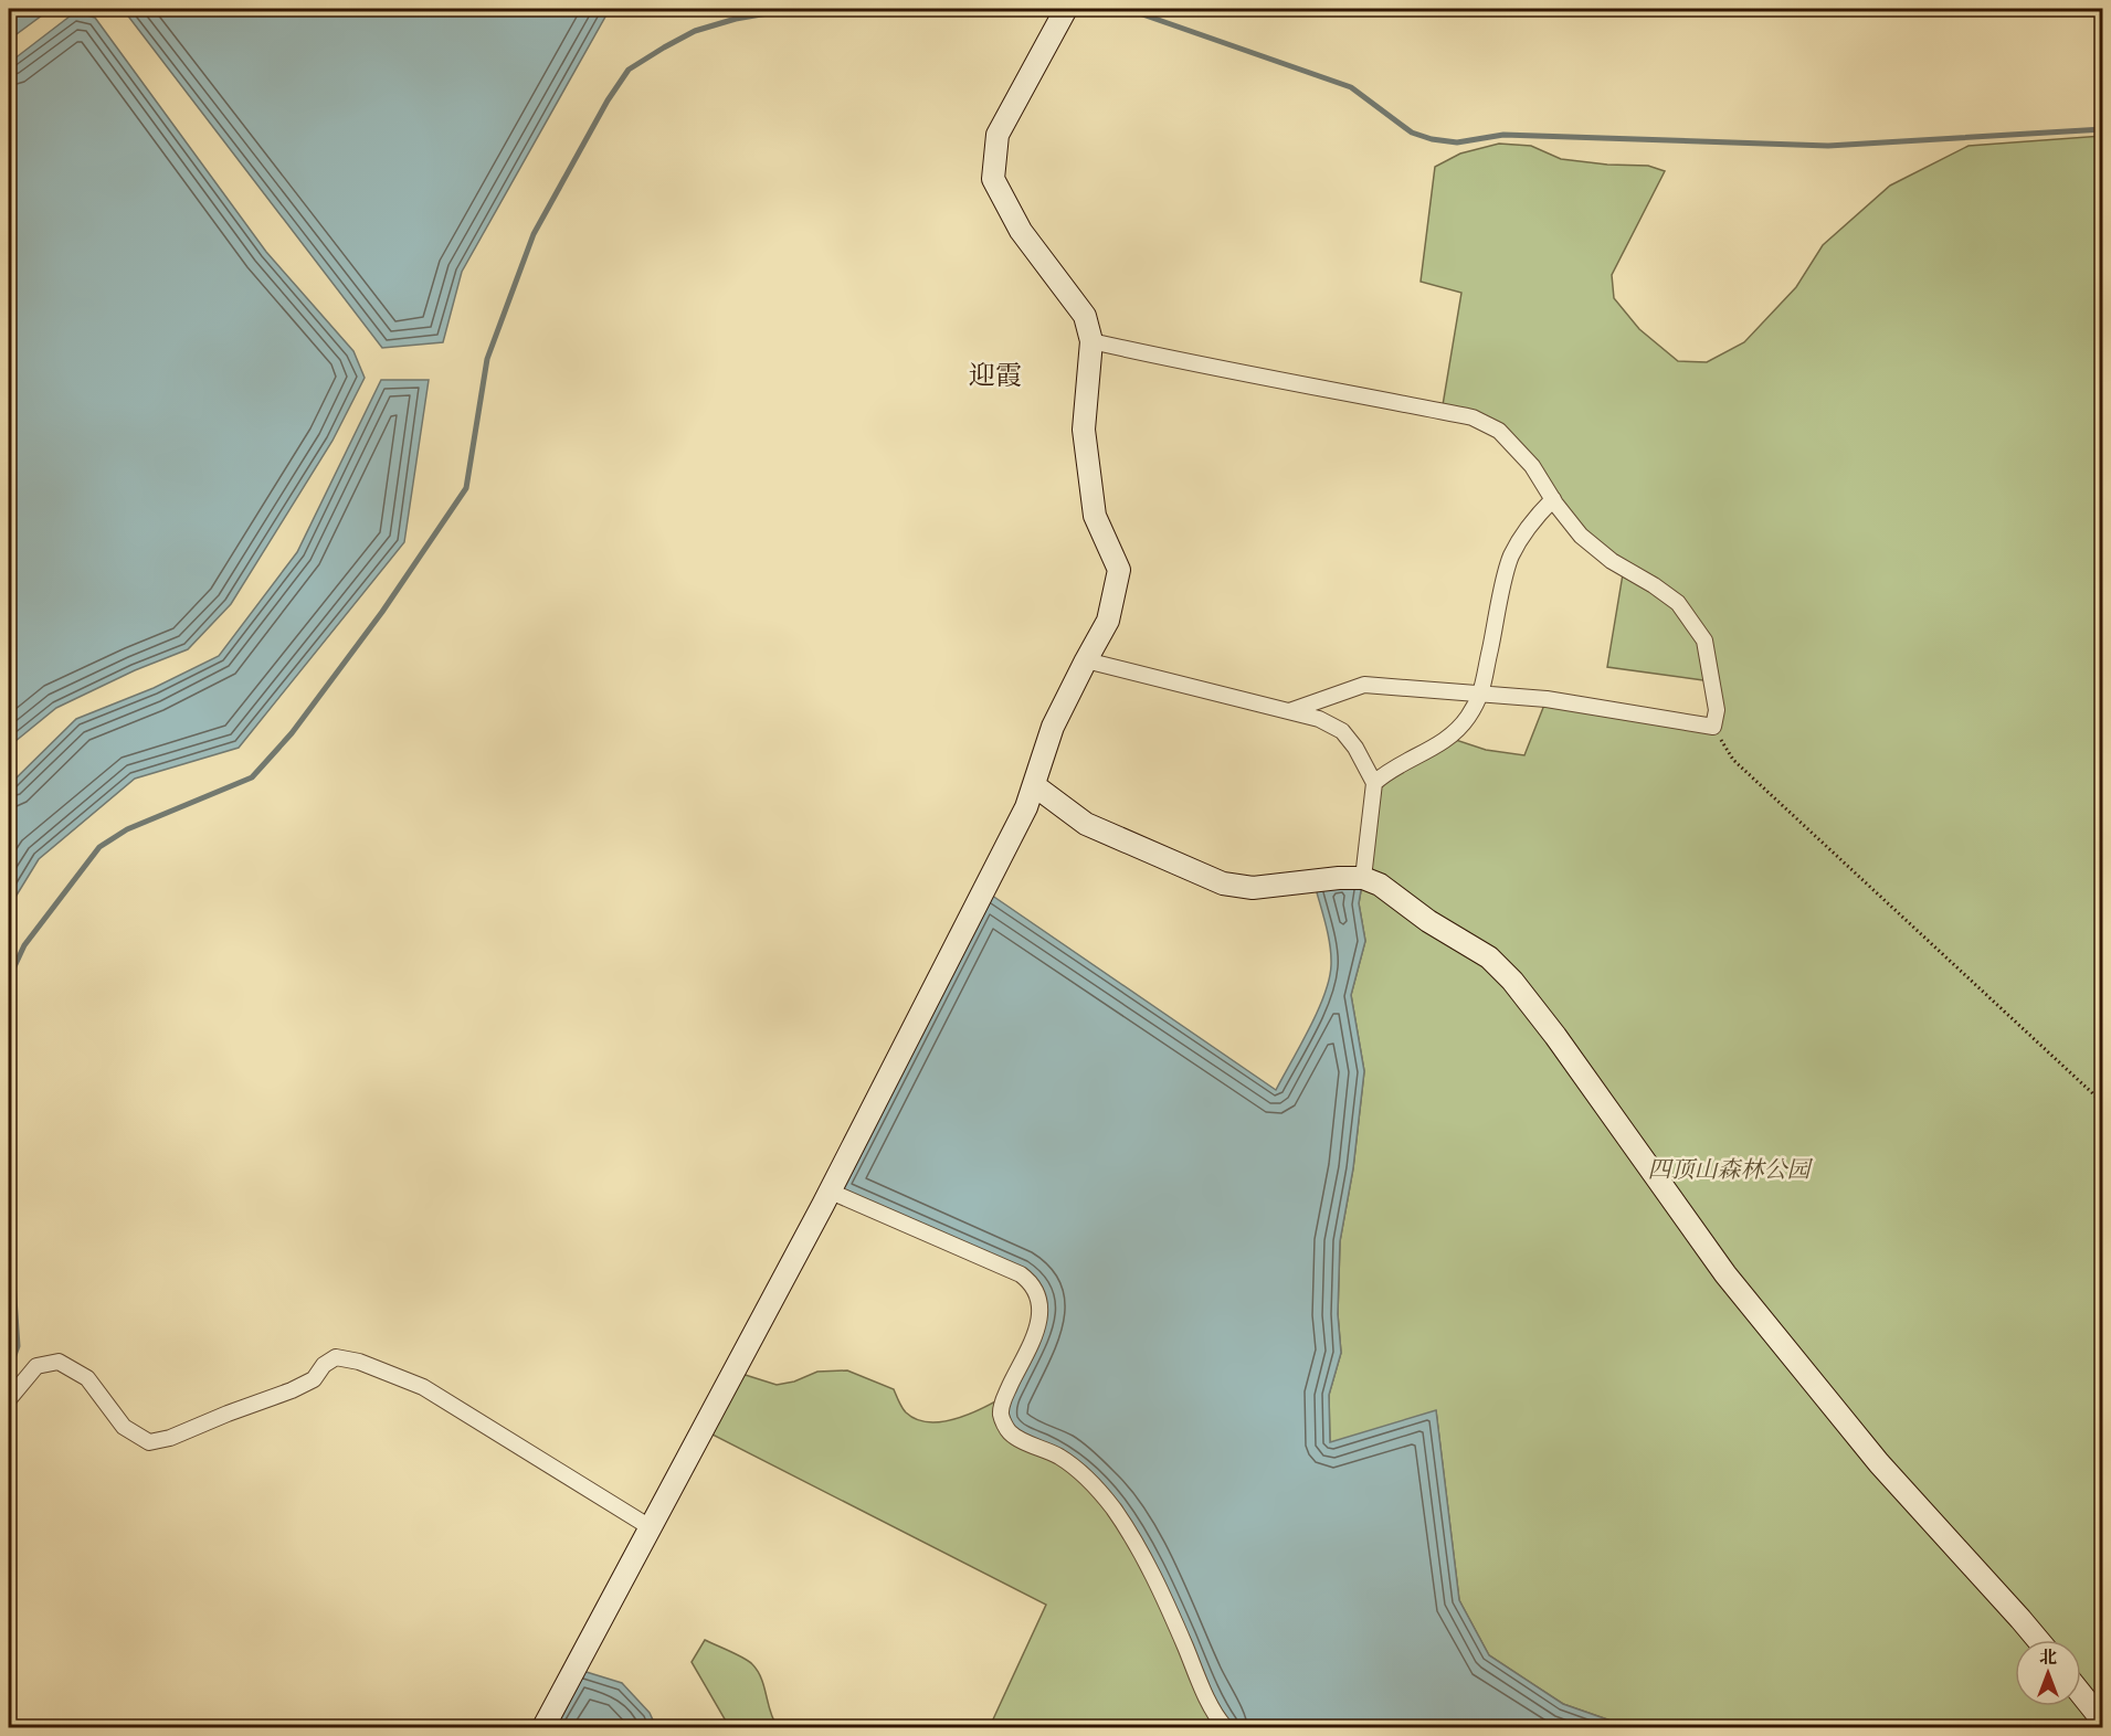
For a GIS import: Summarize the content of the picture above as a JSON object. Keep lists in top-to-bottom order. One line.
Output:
{"districts":["迎霞"],"parks":["四顶山森林公园"],"north":"top"}
